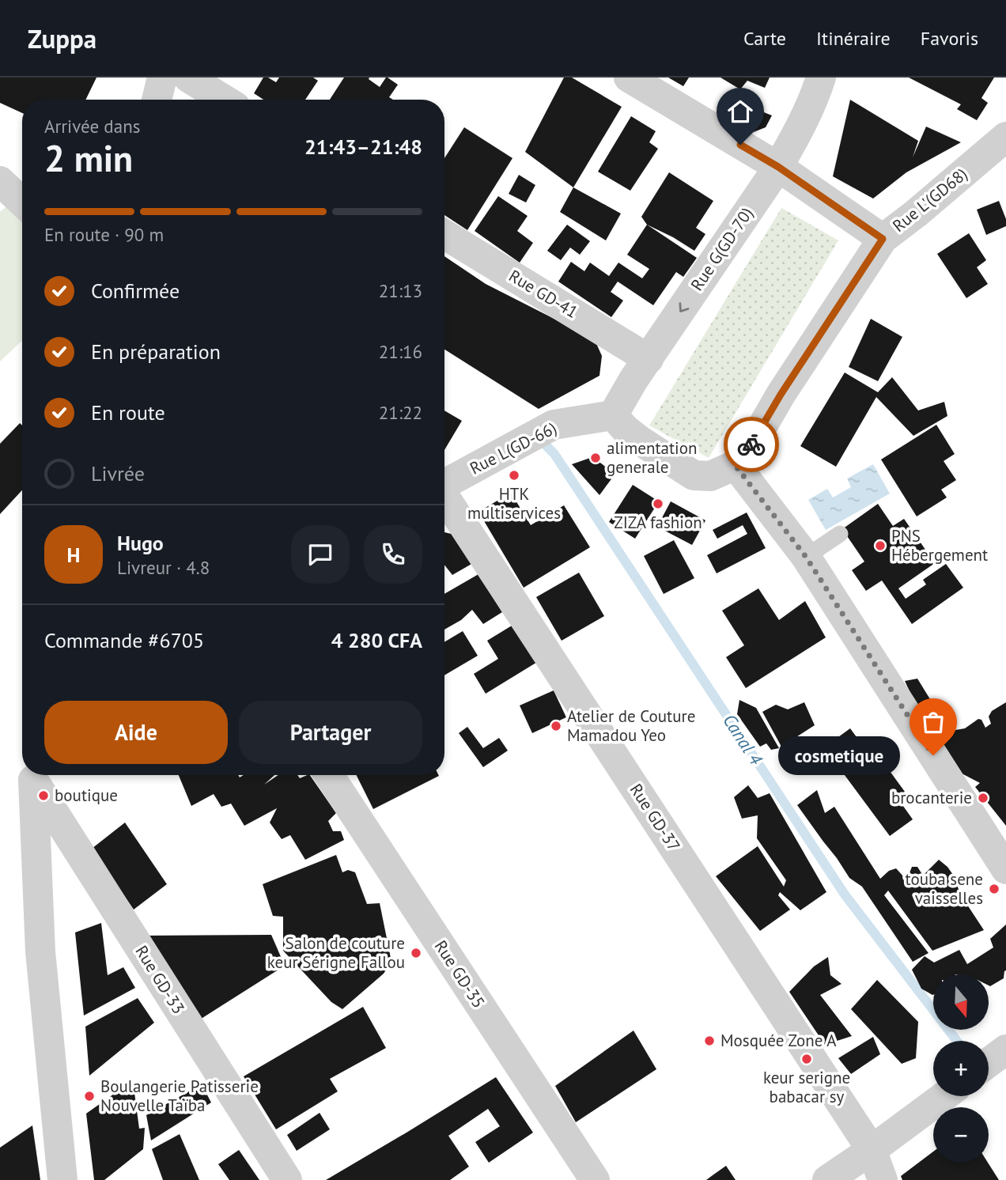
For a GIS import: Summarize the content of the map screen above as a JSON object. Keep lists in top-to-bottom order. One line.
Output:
{"streets":{"street":["Rue L'(GD68)","Rue G(GD-70)","Rue GD-41","Rue L(GD-66)","Rue GD-37","Rue GD-35","Rue GD-33"]},"crossings":[["Rue G(GD-70)","Rue GD-41"],["Rue G(GD-70)","Rue L(GD-66)"]],"one_way":["Rue G(GD-70)"],"water":["Canal 4"],"places":["alimentation generale","HTK multiservices","ZIZA fashion","PNS Hébergement","Atelier de Couture Mamadou Yeo","cosmetique","boutique","brocanterie","touba sene vaisselles","Salon de couture keur Sérigne Fallou","Mosquée Zone A","keur serigne babacar sy","Boulangerie Patisserie Nouvelle Taïba"],"north":"bottom","page":{"header":"Zuppa","nav":["Carte","Itinéraire","Favoris"],"heading":["2 min","Arrivée dans","21:43–21:48"],"panel":["Hugo","Livreur · 4.8","Commande #6705","4 280 CFA"],"bar":"En route · 90 m","list":[["Confirmée","21:13"],["En préparation","21:16"],["En route","21:22"],"Livrée"],"round":"H","buttons":["Aide","Partager"],"bubble":"cosmetique","map_buttons":["+","−"]}}
